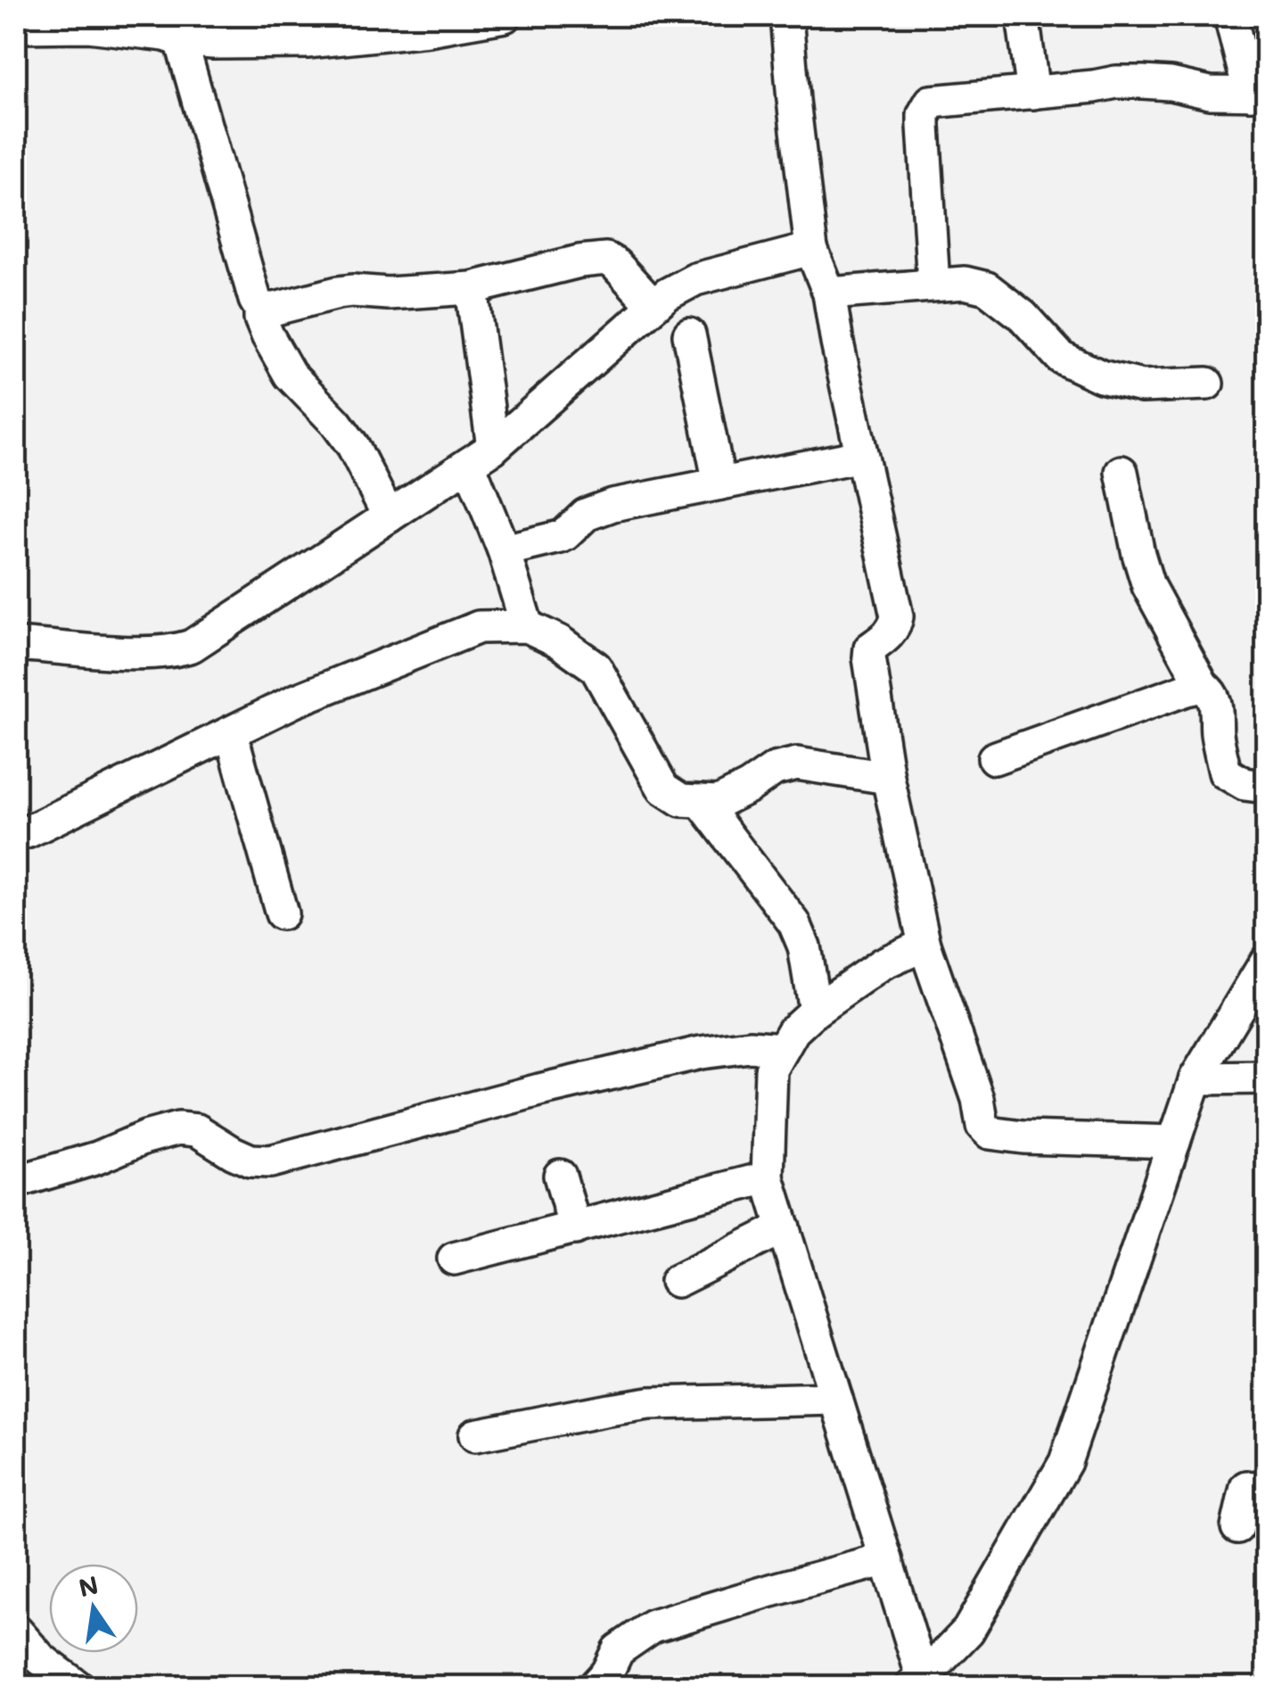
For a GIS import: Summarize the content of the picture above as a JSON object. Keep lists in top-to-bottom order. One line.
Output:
{"north":"top"}
